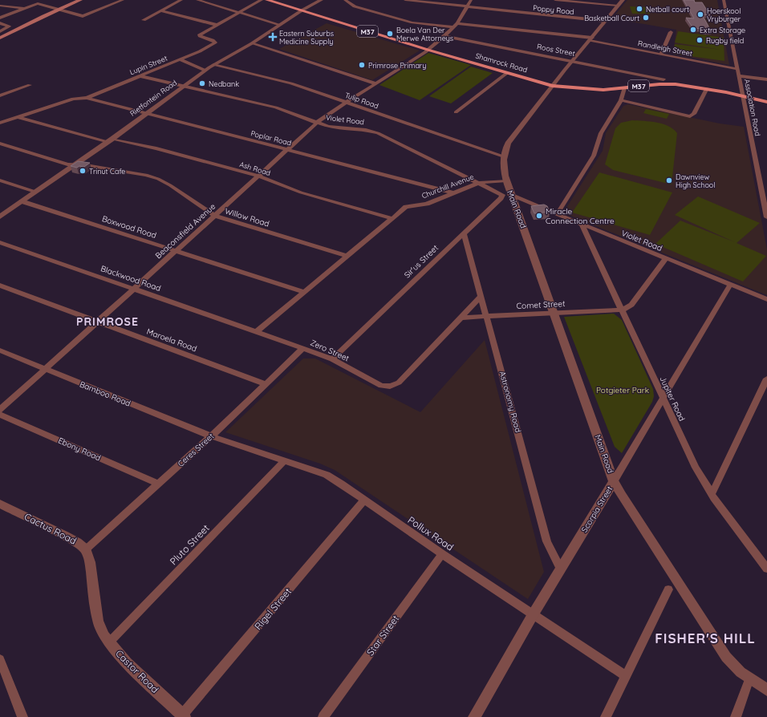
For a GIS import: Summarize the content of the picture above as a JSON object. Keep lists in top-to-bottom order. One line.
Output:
{"streets":{"main road":["M37","Shamrock Road"],"street":["Poppy Road","Randleigh Street","Roos Street","Lupin Street","Rietfontein Road","Tulip Road","Association Road","Violet Road","Poplar Road","Ash Road","Churchill Avenue","Main Road","Willow Road","Boxwood Road","Beaconsfield Avenue","Sir'us Street","Blackwood Road","Comet Street","Maroela Road","Zero Street","Bamboo Road","Jupiter Road","Astronomy Road","Ebony Road","Ceres Street","Scorpia Street","Cactus Road","Pollux Road","Pluto Street","Rigel Street","Star Street","Castor Road"]},"crossings":[["Poppy Road","Beaconsfield Avenue"],["Randleigh Street","Association Road"],["Randleigh Street","Beaconsfield Avenue"],["Roos Street","Beaconsfield Avenue"],["Shamrock Road","Rietfontein Road"],["Shamrock Road","Association Road"],["Shamrock Road","Beaconsfield Avenue"],["Lupin Street","Violet Road"],["Lupin Street","Poplar Road"],["Lupin Street","Ash Road"],["Rietfontein Road","Tulip Road"],["Rietfontein Road","Violet Road"],["Rietfontein Road","Poplar Road"],["Rietfontein Road","Ash Road"],["Rietfontein Road","Willow Road"],["Rietfontein Road","Boxwood Road"],["Tulip Road","Beaconsfield Avenue"],["Violet Road","Churchill Avenue"],["Violet Road","Main Road"],["Violet Road","Beaconsfield Avenue"],["Violet Road","Sir'us Street"],["Violet Road","Jupiter Road"],["Violet Road","Scorpia Street"],["Poplar Road","Churchill Avenue"],["Poplar Road","Beaconsfield Avenue"],["Ash Road","Churchill Avenue"],["Ash Road","Beaconsfield Avenue"],["Churchill Avenue","Main Road"],["Churchill Avenue","Willow Road"],["Churchill Avenue","Boxwood Road"],["Churchill Avenue","Sir'us Street"],["Churchill Avenue","Blackwood Road"],["Churchill Avenue","Zero Street"],["Main Road","Comet Street"],["Main Road","Scorpia Street"],["Willow Road","Beaconsfield Avenue"],["Boxwood Road","Beaconsfield Avenue"],["Beaconsfield Avenue","Blackwood Road"],["Beaconsfield Avenue","Maroela Road"],["Beaconsfield Avenue","Bamboo Road"],["Sir'us Street","Zero Street"],["Sir'us Street","Astronomy Road"],["Blackwood Road","Zero Street"],["Comet Street","Zero Street"],["Comet Street","Jupiter Road"],["Comet Street","Astronomy Road"],["Maroela Road","Ceres Street"],["Zero Street","Ceres Street"],["Bamboo Road","Ceres Street"],["Bamboo Road","Pollux Road"],["Jupiter Road","Scorpia Street"],["Astronomy Road","Scorpia Street"],["Ebony Road","Ceres Street"],["Ceres Street","Cactus Road"],["Ceres Street","Pollux Road"],["Ceres Street","Castor Road"],["Scorpia Street","Pollux Road"],["Cactus Road","Castor Road"],["Pollux Road","Pluto Street"],["Pollux Road","Rigel Street"],["Pollux Road","Star Street"],["Pluto Street","Castor Road"],["Rigel Street","Castor Road"]],"districts":["PRIMROSE","FISHER'S HILL"],"parks":["Potgieter Park"],"places":{"other":["Netball court","Hoerskool Vryburger","Basketball Court","Extra Storage","Boela Van Der Merwe Attorneys","Rugby field","Primrose Primary","Nedbank","Trinut Cafe","Dawnview High School","Miracle Connection Centre"],"health":["Eastern Suburbs Medicine Supply"]}}
